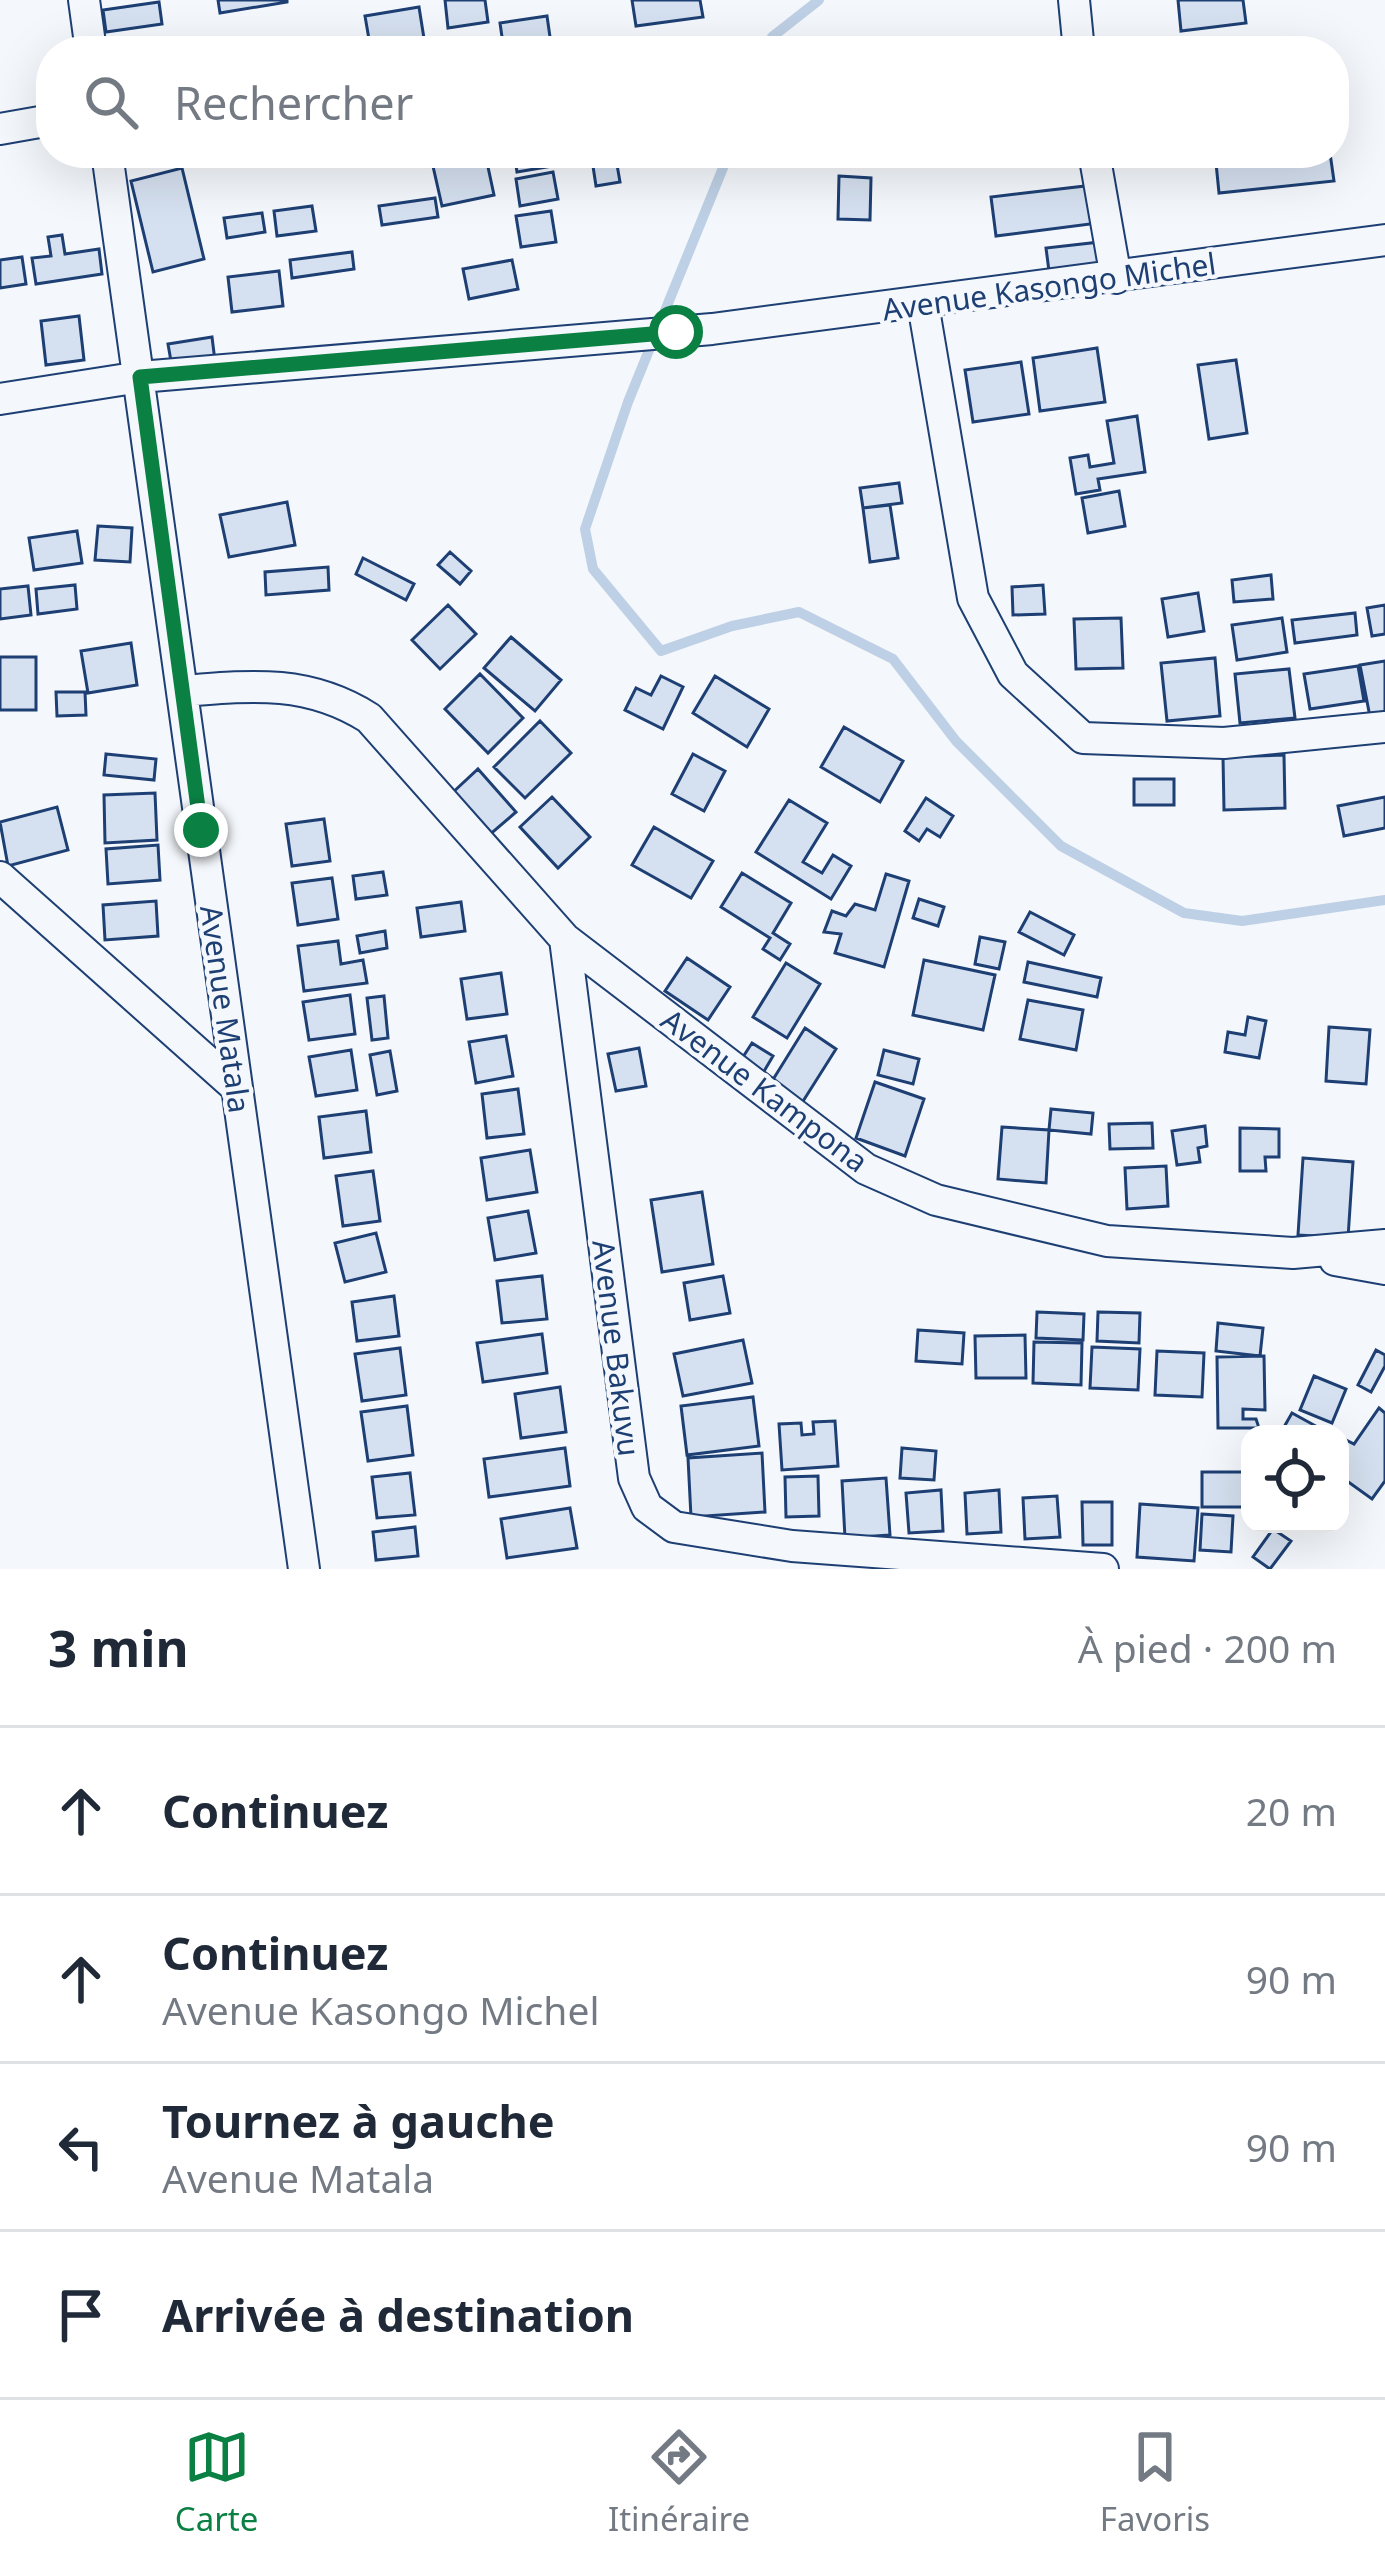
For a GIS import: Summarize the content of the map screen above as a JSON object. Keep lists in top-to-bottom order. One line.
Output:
{"streets":{"street":["Avenue Kasongo Michel","Avenue Matala","Avenue Kampona","Avenue Bakuvu"]},"crossings":[["Avenue Kasongo Michel","Avenue Matala"],["Avenue Matala","Avenue Kampona"],["Avenue Kampona","Avenue Bakuvu"]],"page":{"search":"Rechercher","heading":["3 min","À pied · 200 m"],"list":[["Continuez","20 m"],["Continuez","Avenue Kasongo Michel","90 m"],["Tournez à gauche","Avenue Matala","90 m"],"Arrivée à destination"],"nav":["Carte","Itinéraire","Favoris"]}}
